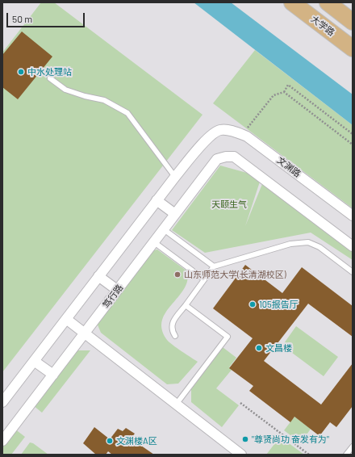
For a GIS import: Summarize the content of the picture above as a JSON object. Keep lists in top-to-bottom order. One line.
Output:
{"streets":{"main road":["大学路"],"street":["文渊路","笃行路"]},"parks":["天颐生气"],"places":["中水处理站","山东师范大学(长清湖校区)","105报告厅","文昌楼","\"尊贤尚功 奋发有为\"","文渊楼A区"],"scale_bar":"50 m"}
